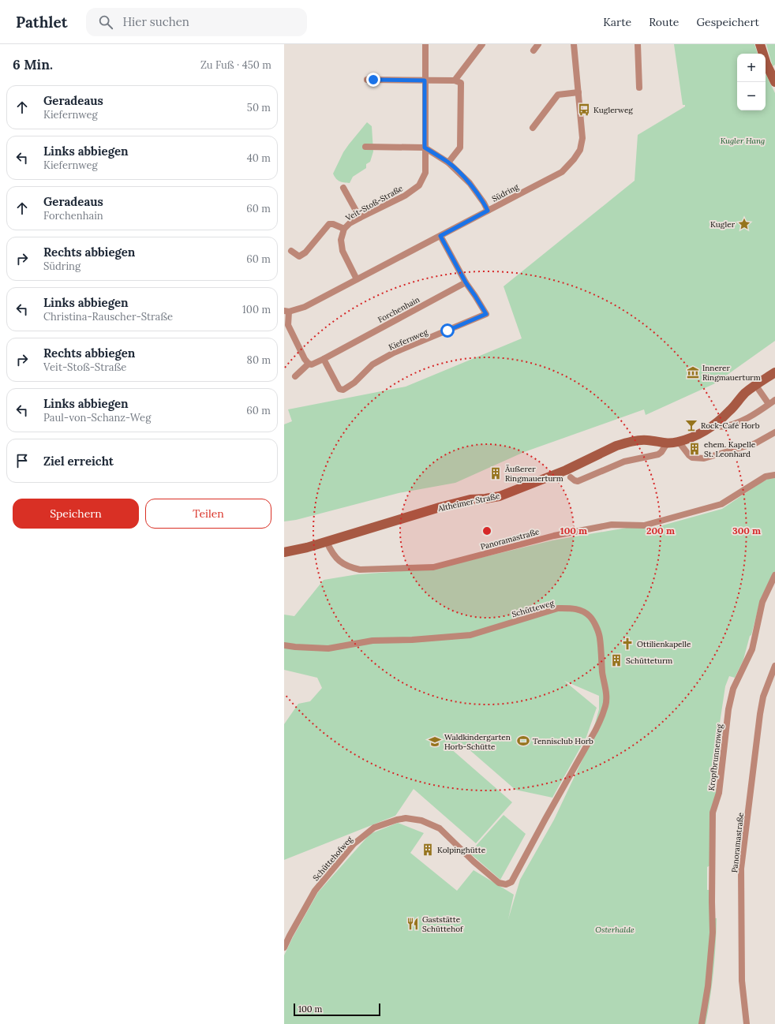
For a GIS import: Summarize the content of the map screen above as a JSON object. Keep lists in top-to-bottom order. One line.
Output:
{"streets":{"street":["Südring","Veit-Stoß-Straße","Forchenhain","Kiefernweg","Altheimer Straße","Panoramastraße","Schütteweg","Kropfbrunnenweg","Schüttehofweg"]},"crossings":[["Südring","Veit-Stoß-Straße"],["Forchenhain","Kiefernweg"],["Altheimer Straße","Panoramastraße"],["Schütteweg","Schüttehofweg"]],"parks":["Kugler Hang","Osterhalde"],"places":{"bus stop":["Kuglerweg"],"place":["Kugler"],"museum":["Innerer Ringmauerturm"],"bar":["Rock-Café Horb"],"building":["ehem. Kapelle St. Leonhard","Äußerer Ringmauerturm","Schütteturm","Kolpinghütte"],"church":["Ottilienkapelle"],"sports":["Tennisclub Horb"],"school or university":["Waldkindergarten Horb-Schütte"],"restaurant":["Gaststätte Schüttehof"]},"scale_bar":"100 m","page":{"header":"Pathlet","search":"Hier suchen","nav":["Karte","Route","Gespeichert"],"heading":["6 Min.","Zu Fuß · 450 m"],"map_buttons":["+","−"],"list":[["Geradeaus","Kiefernweg","50 m"],["Links abbiegen","Kiefernweg","40 m"],["Geradeaus","Forchenhain","60 m"],["Rechts abbiegen","Südring","60 m"],["Links abbiegen","Christina-Rauscher-Straße","100 m"],["Rechts abbiegen","Veit-Stoß-Straße","80 m"],["Links abbiegen","Paul-von-Schanz-Weg","60 m"],"Ziel erreicht"],"buttons":["Speichern","Teilen"],"scale":"100 m"},"rings":["100 m","200 m","300 m"]}
